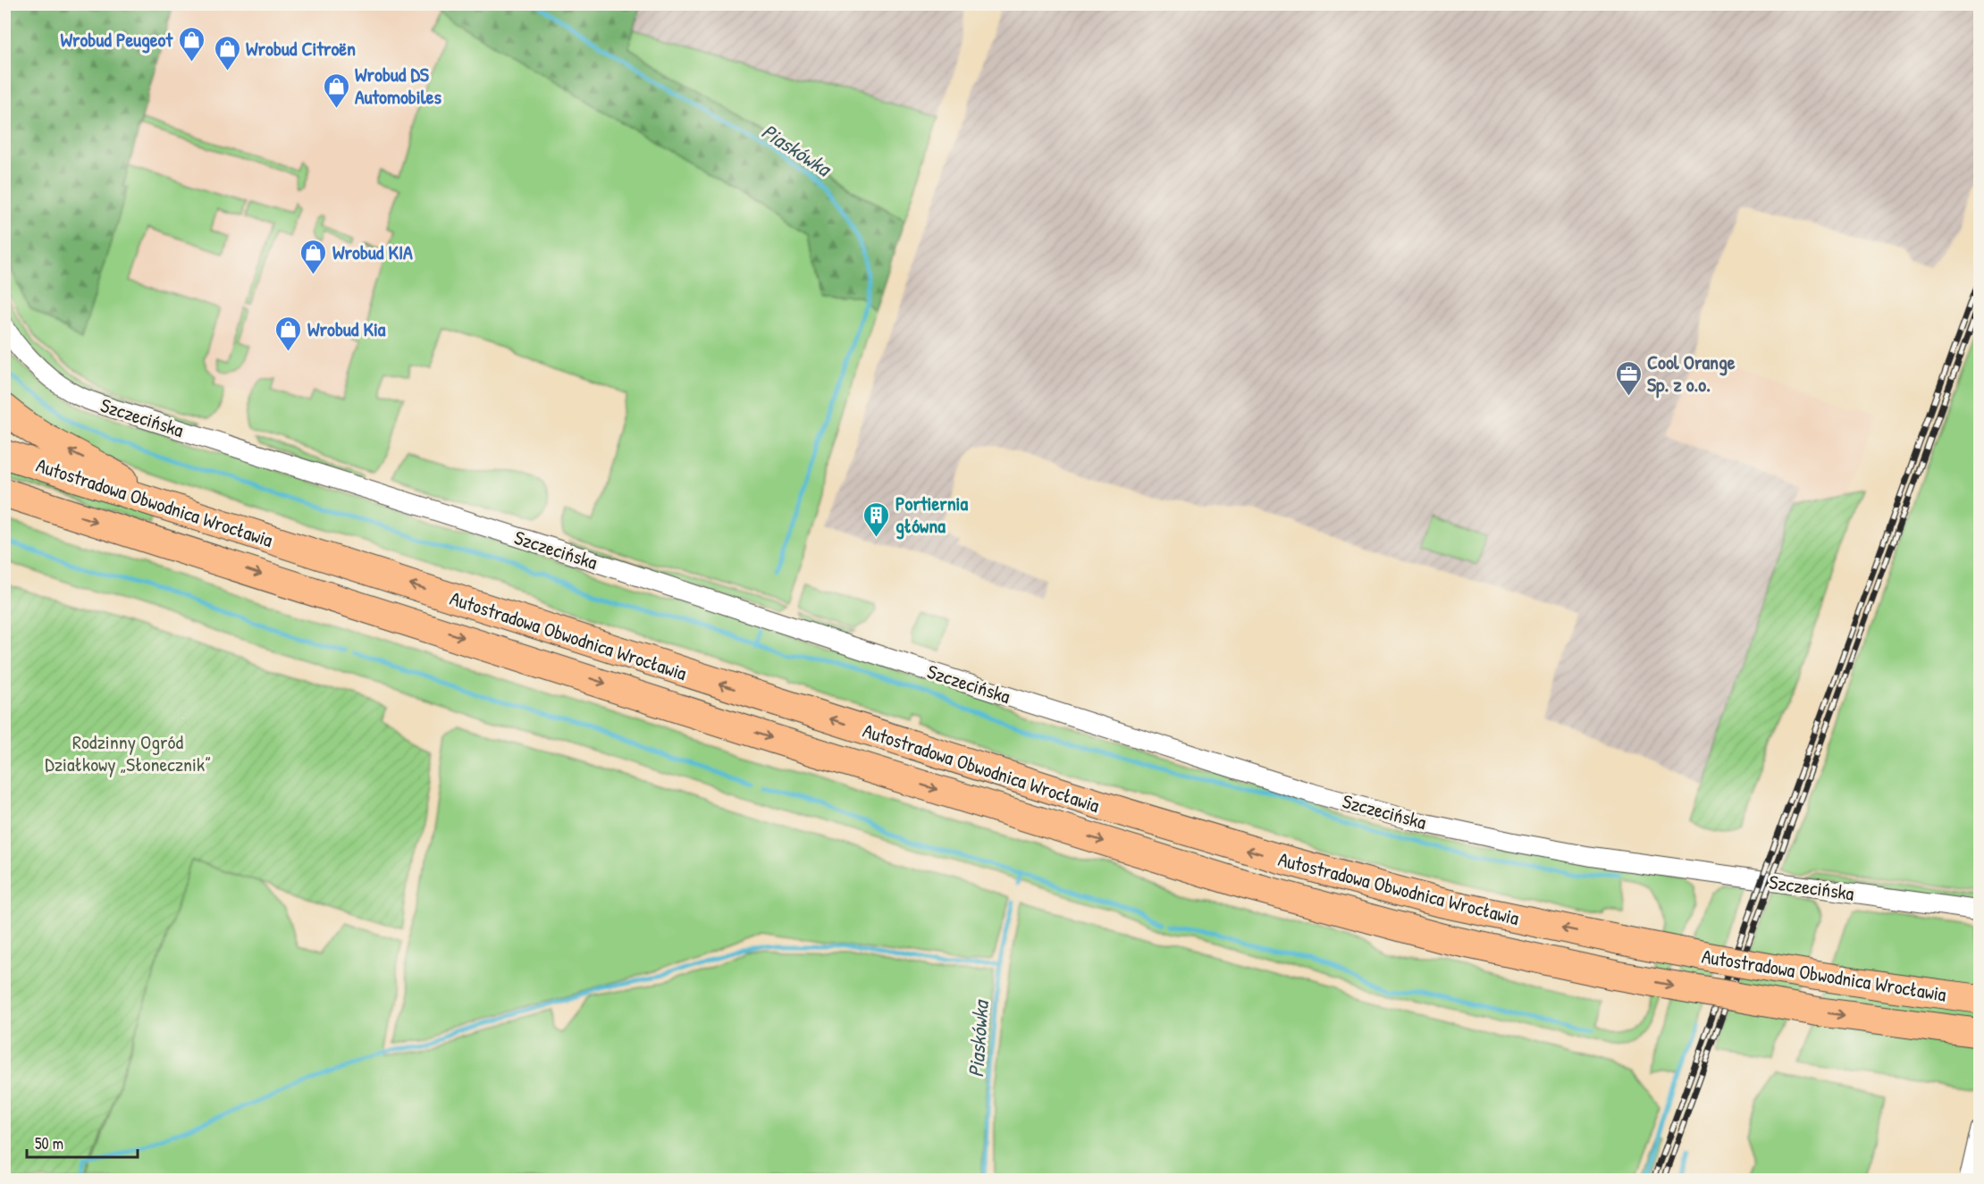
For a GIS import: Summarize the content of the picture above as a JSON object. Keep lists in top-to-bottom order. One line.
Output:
{"streets":{"highway":["Autostradowa Obwodnica Wrocławia"],"street":["Szczecińska"]},"water":["Piaskówka"],"parks":["Rodzinny Ogród Działkowy „Słonecznik”"],"places":{"shop":["Wrobud Peugeot","Wrobud Citroën","Wrobud DS Automobiles","Wrobud KIA","Wrobud Kia"],"office":["Cool Orange Sp. z o.o."],"building":["Portiernia główna"]},"scale_bar":"50 m"}
